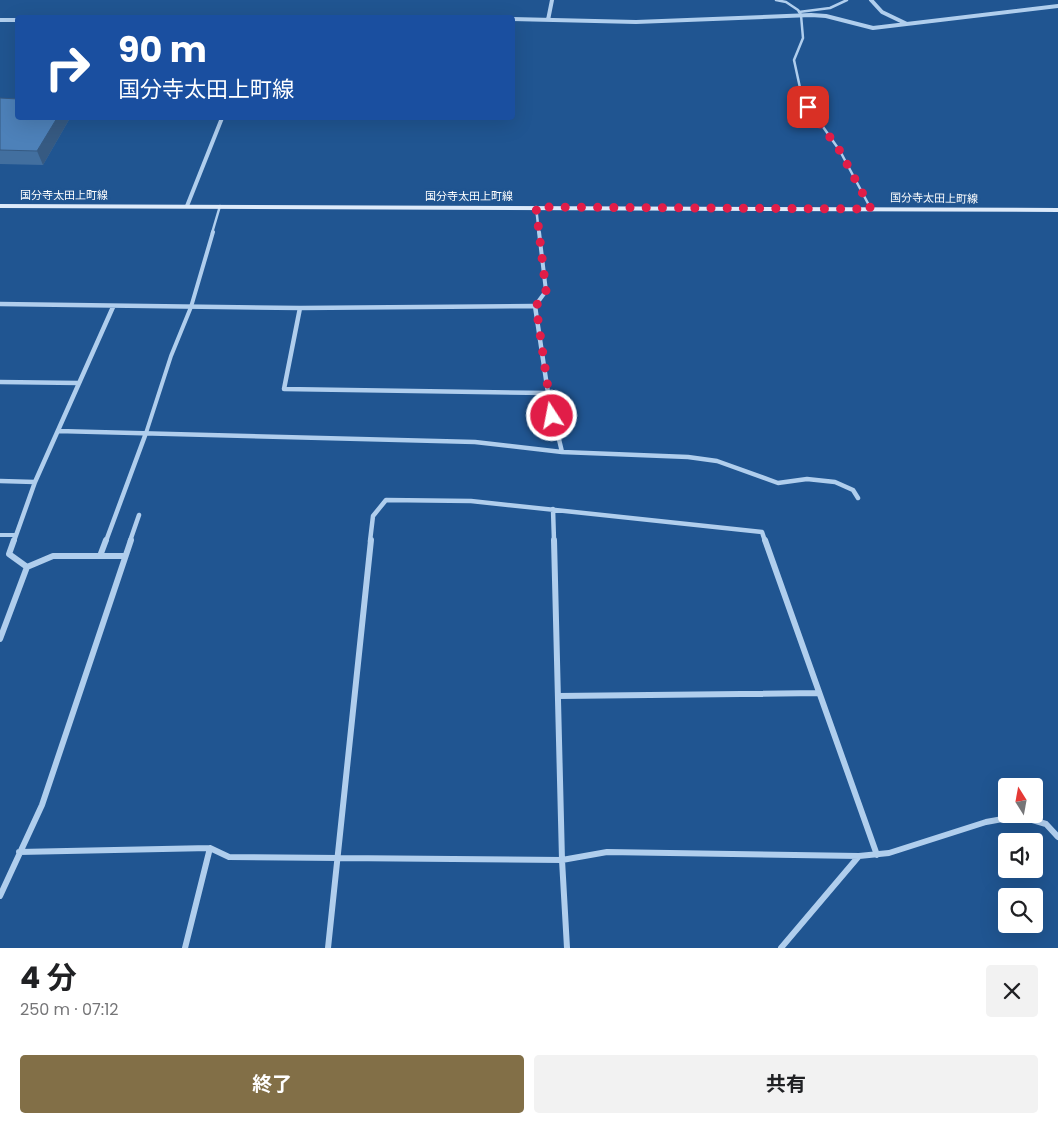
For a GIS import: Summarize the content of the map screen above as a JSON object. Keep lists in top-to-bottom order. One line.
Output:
{"streets":{"main road":["国分寺太田上町線"]},"north":"top","page":{"turn":["90 m","国分寺太田上町線"],"heading":["4 分","250 m · 07:12"],"buttons":["終了","共有"]}}
